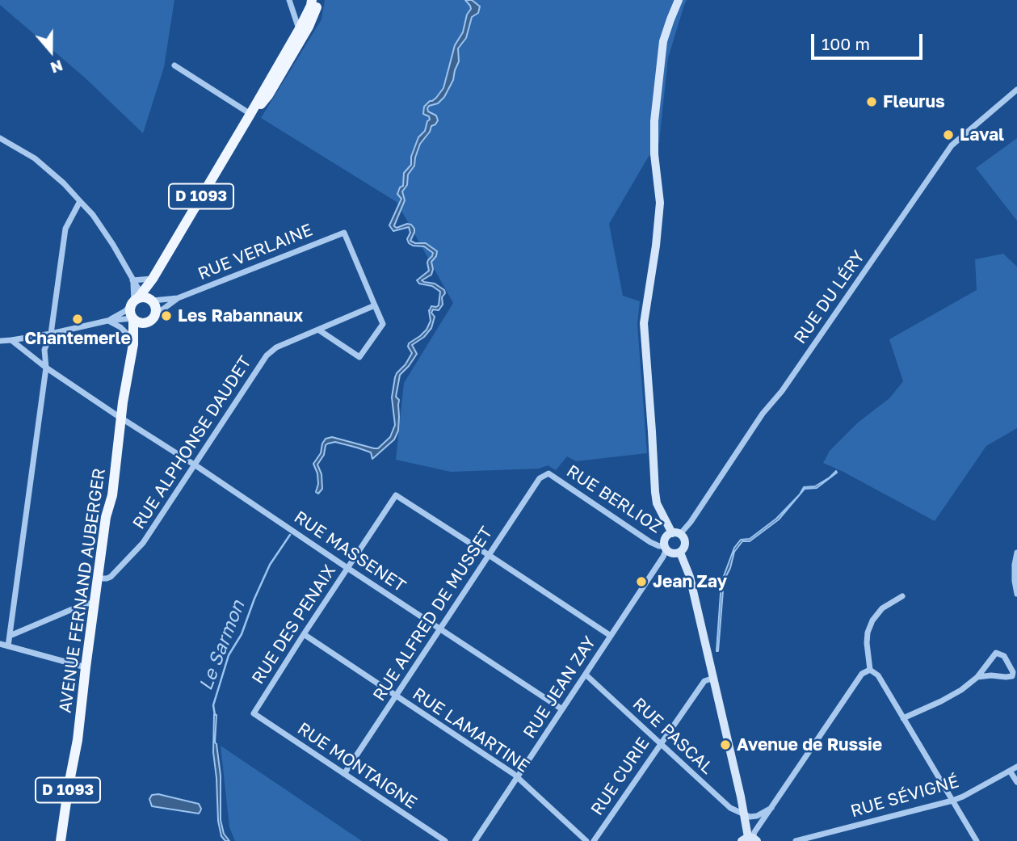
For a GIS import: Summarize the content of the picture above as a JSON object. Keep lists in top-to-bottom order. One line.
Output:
{"streets":{"main road":["D 1093","AVENUE FERNAND AUBERGER"],"street":["RUE VERLAINE","RUE DU LÉRY","RUE ALPHONSE DAUDET","RUE BERLIOZ","RUE MASSENET","RUE ALFRED DE MUSSET","RUE DES PENAIX","RUE JEAN ZAY","RUE LAMARTINE","RUE PASCAL","RUE MONTAIGNE","RUE CURIE","RUE SÉVIGNÉ"]},"crossings":[["RUE VERLAINE","RUE ALPHONSE DAUDET"],["RUE VERLAINE","AVENUE FERNAND AUBERGER"],["RUE DU LÉRY","RUE BERLIOZ"],["RUE DU LÉRY","RUE JEAN ZAY"],["RUE ALPHONSE DAUDET","RUE MASSENET"],["RUE ALPHONSE DAUDET","AVENUE FERNAND AUBERGER"],["RUE BERLIOZ","RUE ALFRED DE MUSSET"],["RUE BERLIOZ","RUE JEAN ZAY"],["RUE MASSENET","AVENUE FERNAND AUBERGER"],["RUE MASSENET","RUE ALFRED DE MUSSET"],["RUE MASSENET","RUE DES PENAIX"],["RUE MASSENET","RUE JEAN ZAY"],["RUE ALFRED DE MUSSET","RUE DES PENAIX"],["RUE ALFRED DE MUSSET","RUE LAMARTINE"],["RUE ALFRED DE MUSSET","RUE MONTAIGNE"],["RUE DES PENAIX","RUE LAMARTINE"],["RUE DES PENAIX","RUE MONTAIGNE"],["RUE JEAN ZAY","RUE LAMARTINE"],["RUE JEAN ZAY","RUE PASCAL"],["RUE PASCAL","RUE CURIE"]],"water":["Le Sarmon"],"places":["Fleurus","Laval","Les Rabannaux","Chantemerle","Jean Zay","Avenue de Russie"],"scale_bar":"100 m","north":"bottom"}
